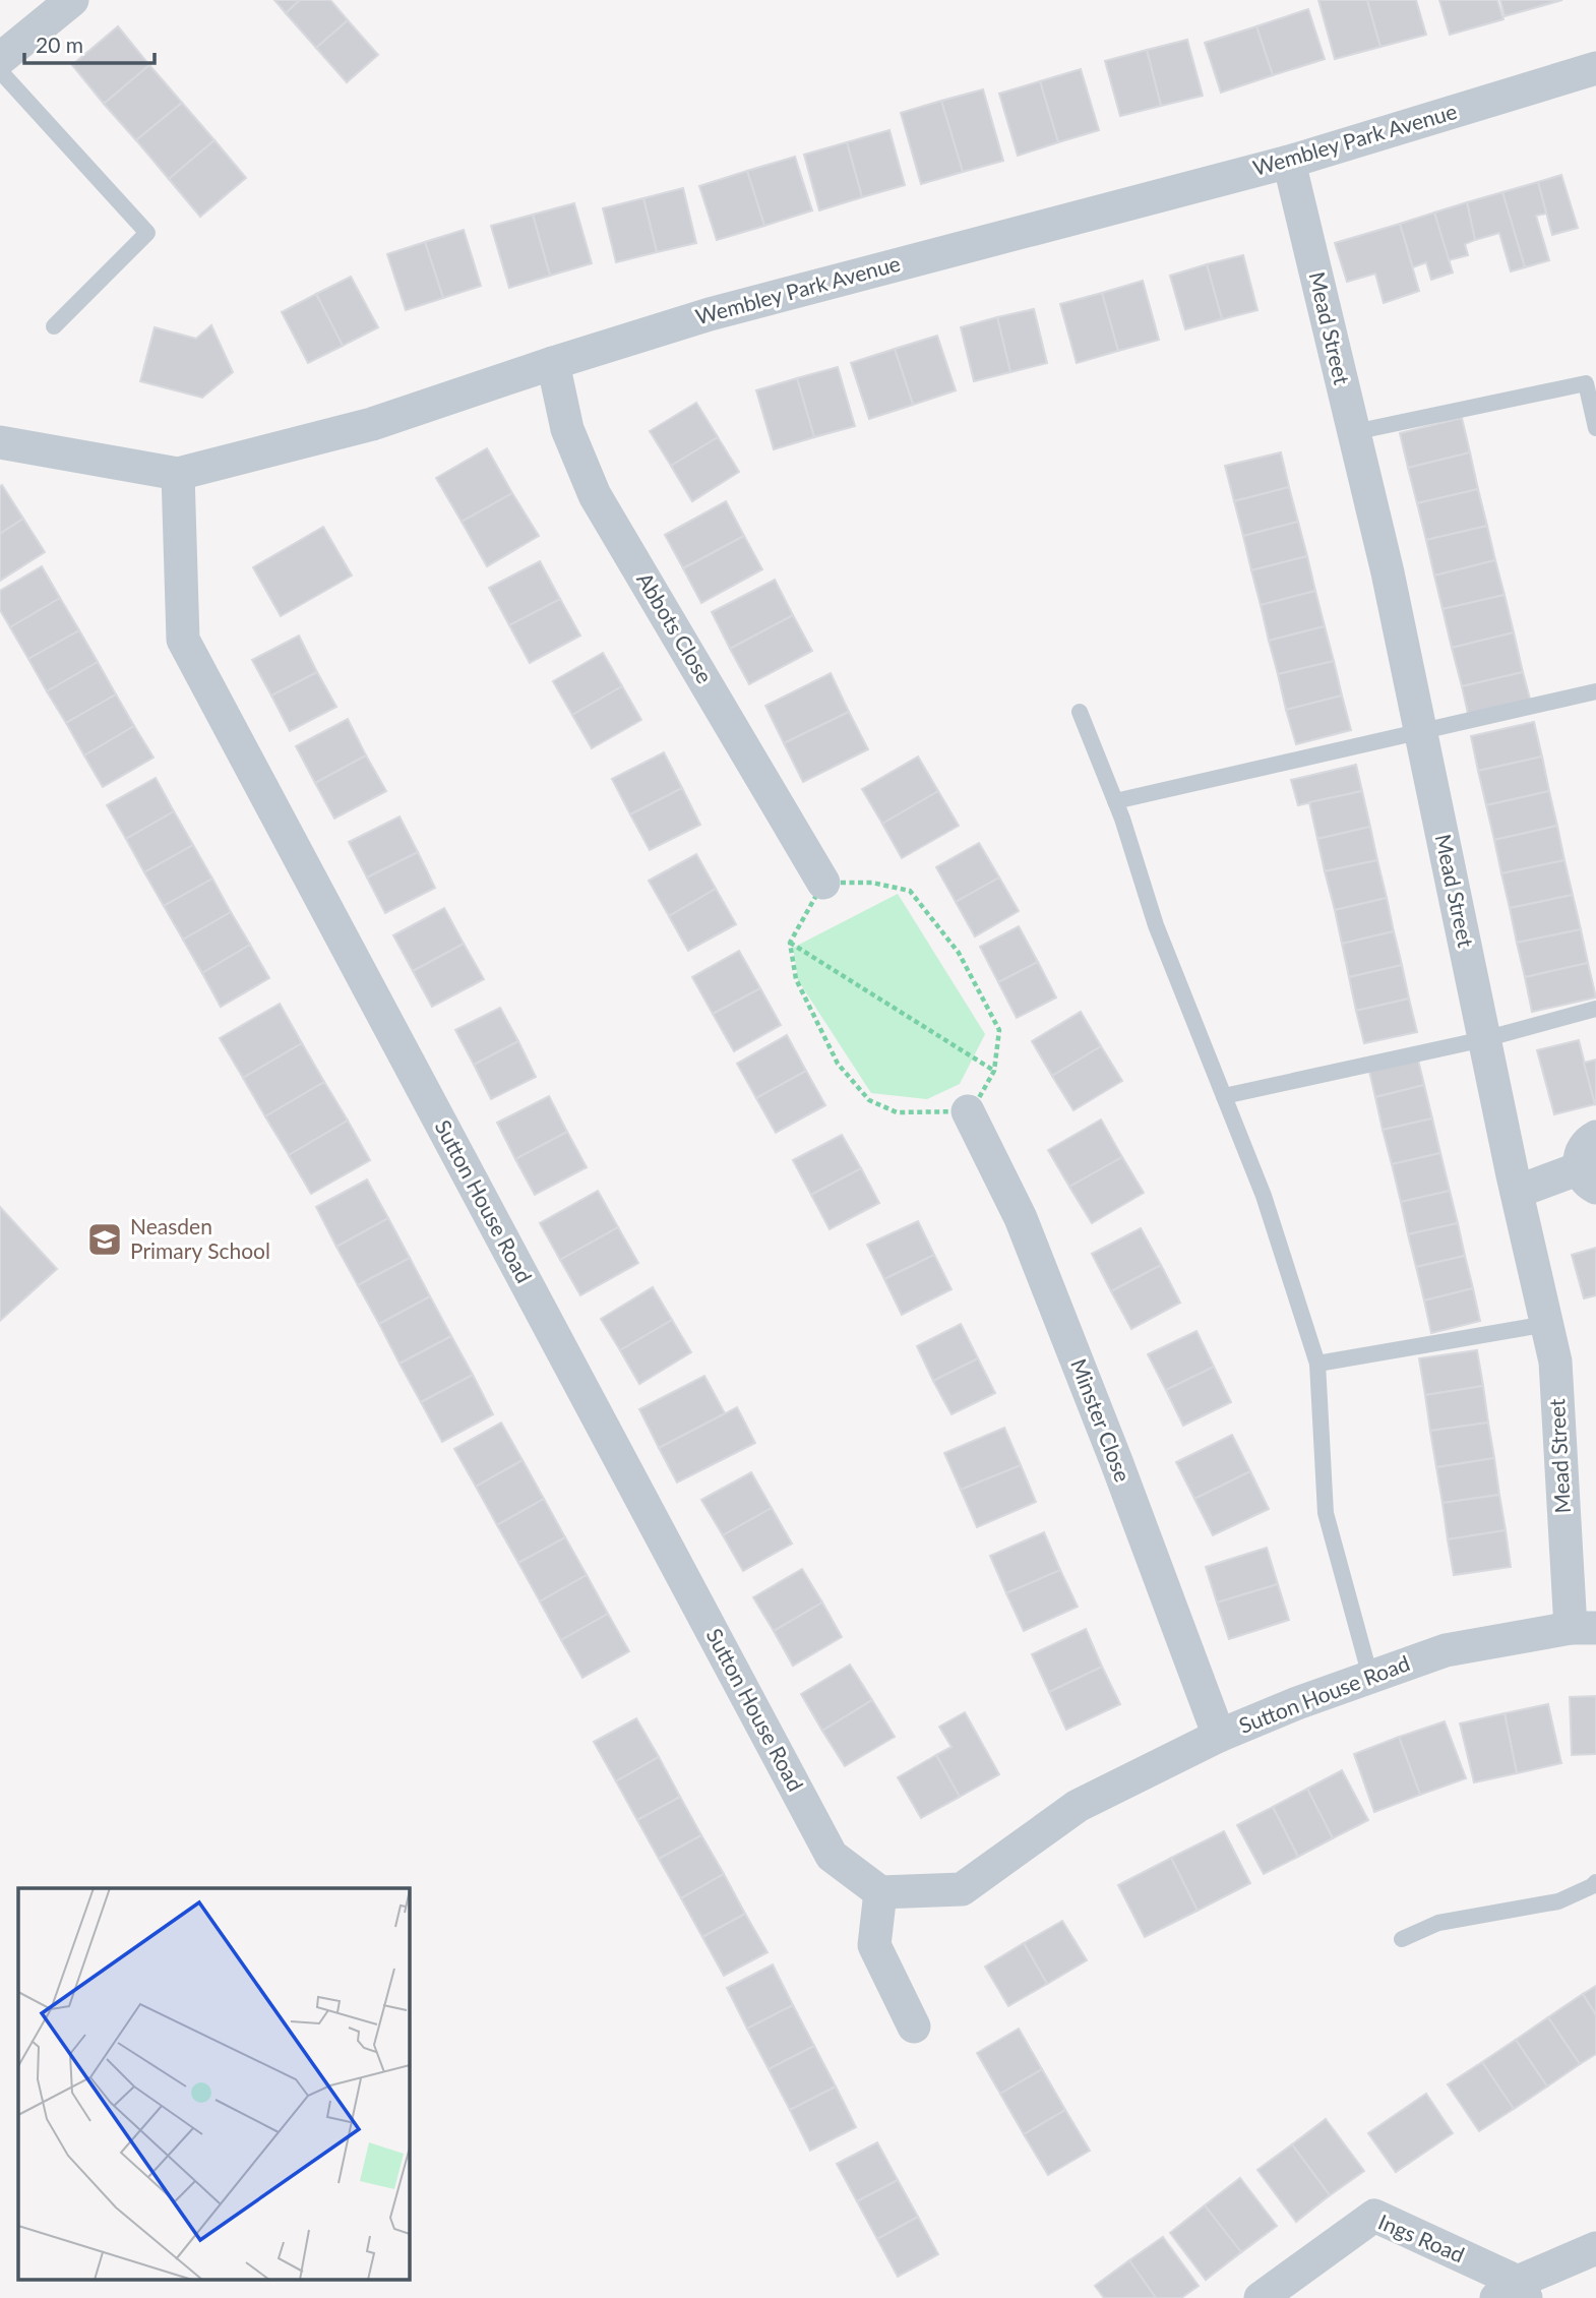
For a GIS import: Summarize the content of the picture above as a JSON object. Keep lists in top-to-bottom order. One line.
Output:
{"streets":{"street":["Wembley Park Avenue","Mead Street","Abbots Close","Sutton House Road","Minster Close","Ings Road"]},"crossings":[["Wembley Park Avenue","Mead Street"],["Wembley Park Avenue","Abbots Close"],["Wembley Park Avenue","Sutton House Road"],["Mead Street","Sutton House Road"],["Sutton House Road","Minster Close"]],"places":{"school or university":["Neasden Primary School"]},"scale_bar":"20 m"}
